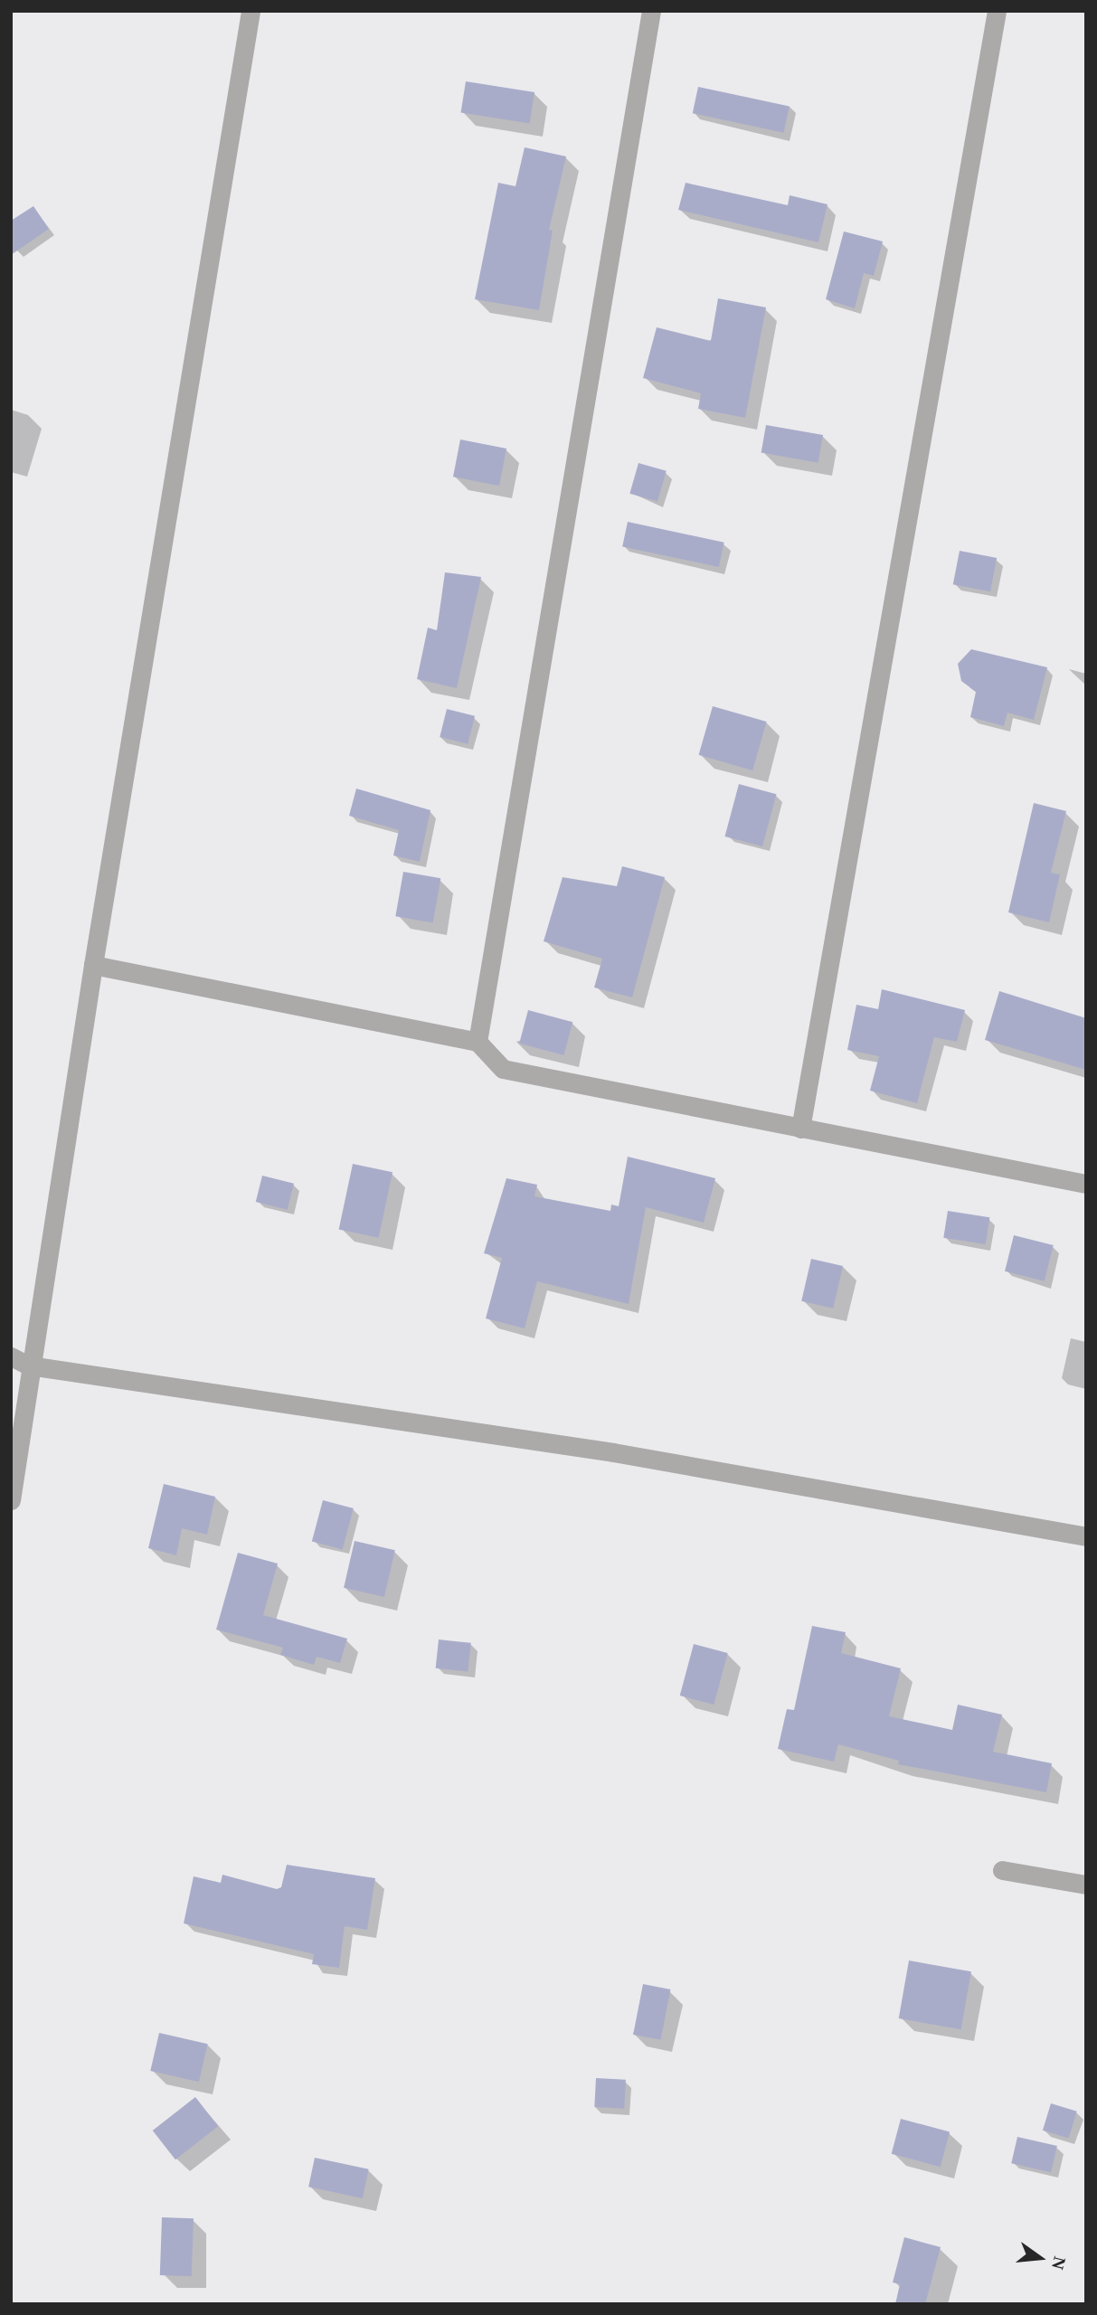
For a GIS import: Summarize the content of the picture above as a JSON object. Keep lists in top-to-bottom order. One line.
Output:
{"north":"right"}
